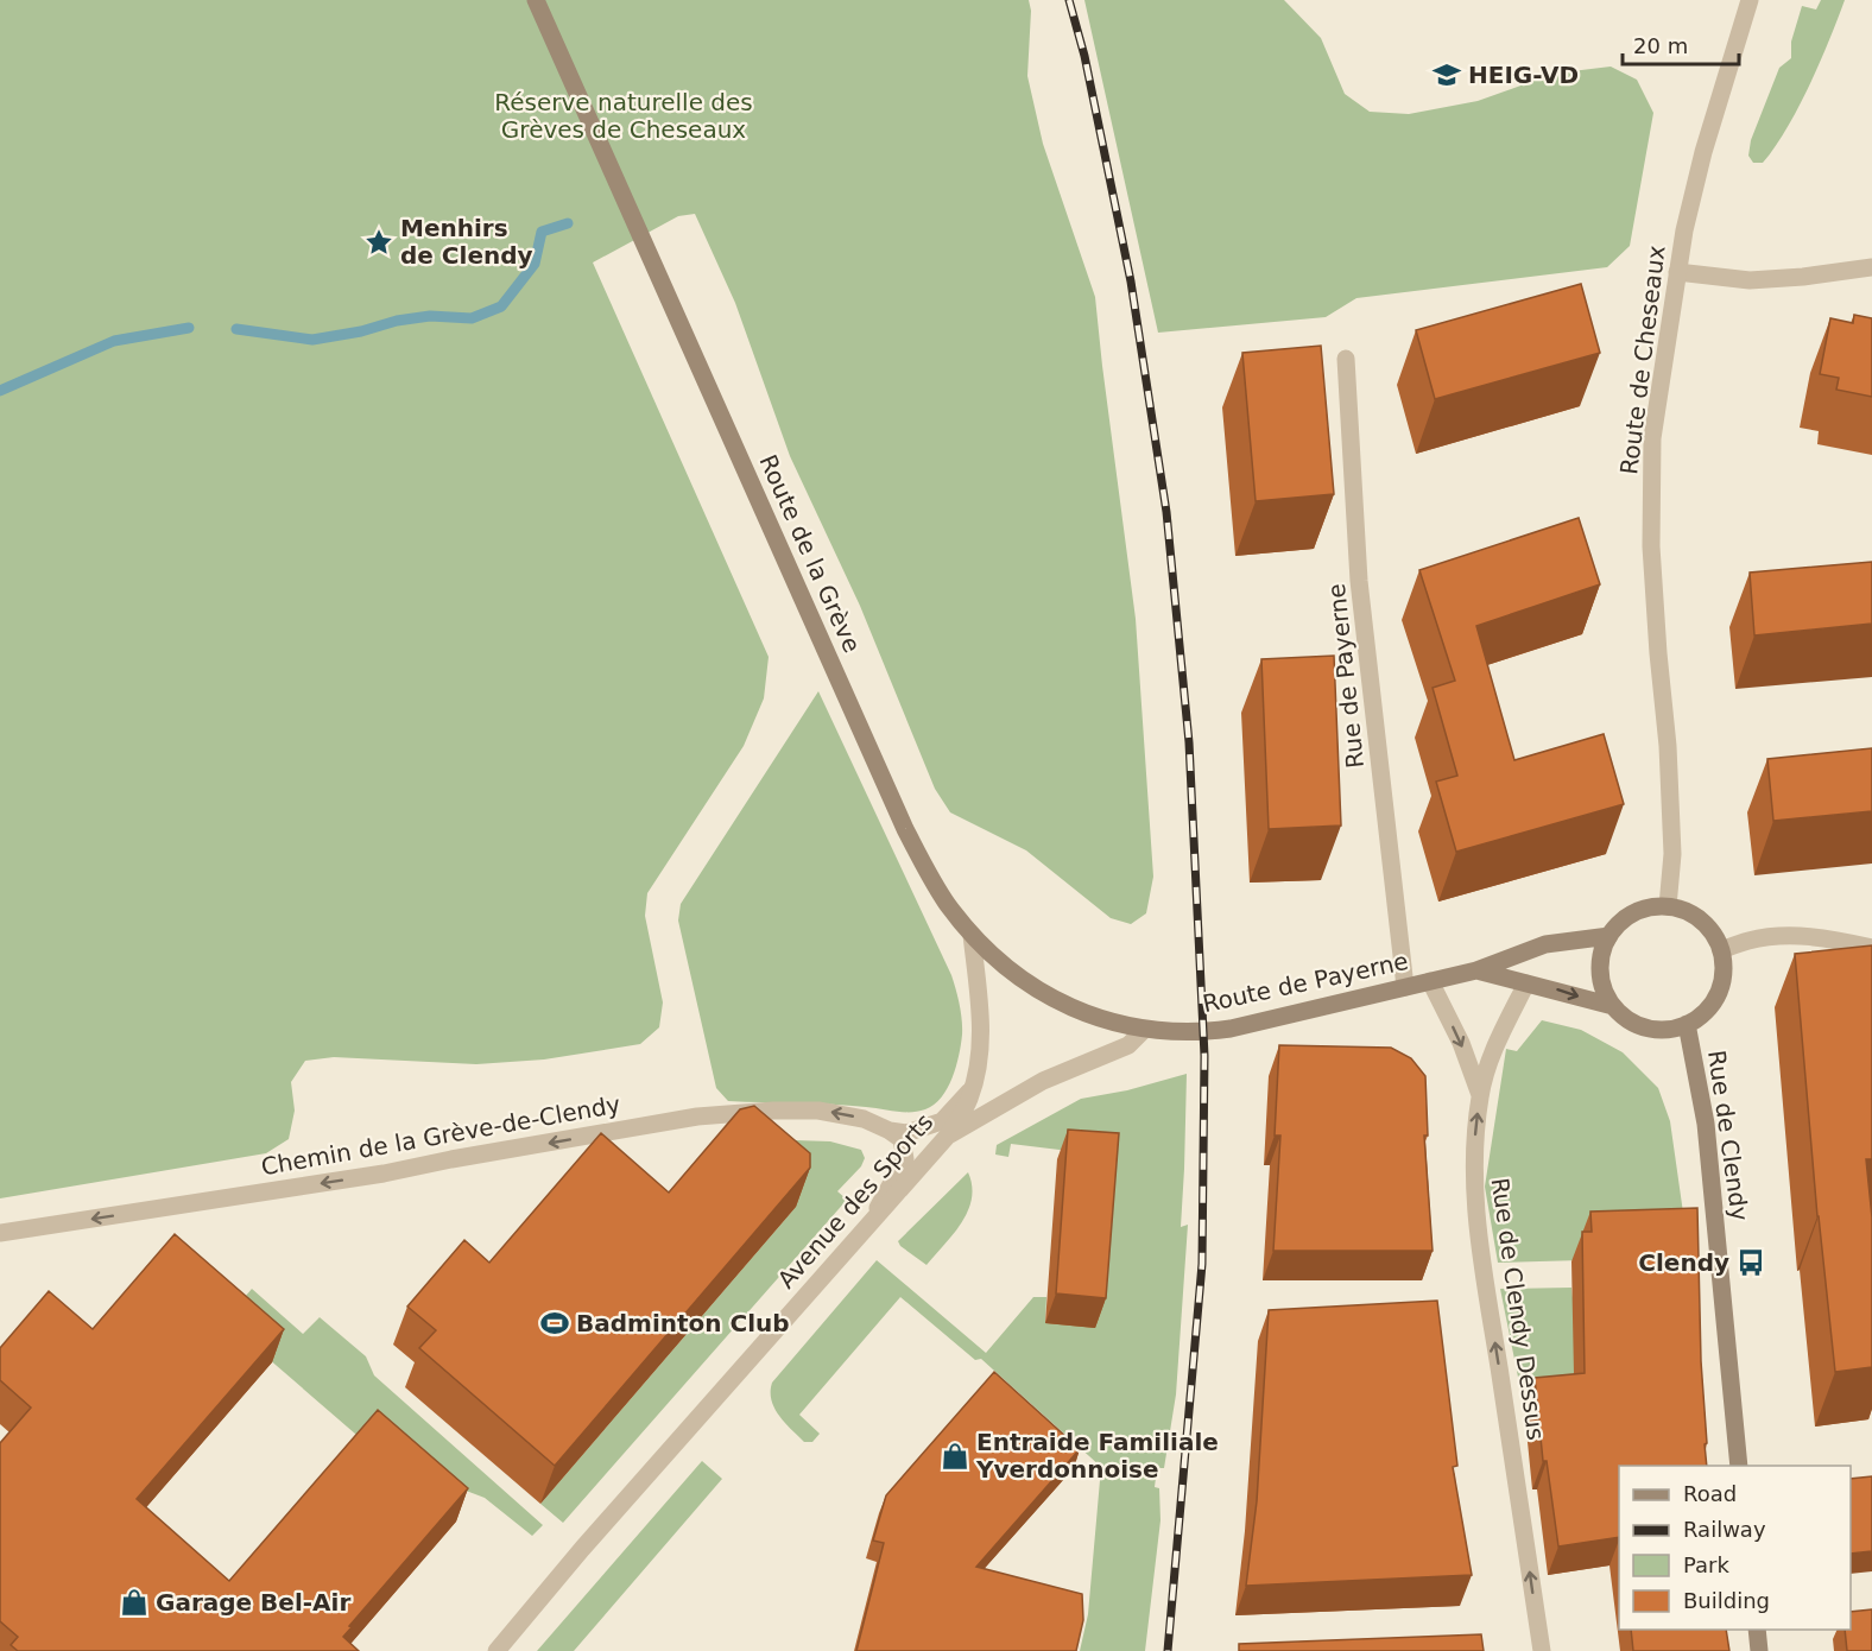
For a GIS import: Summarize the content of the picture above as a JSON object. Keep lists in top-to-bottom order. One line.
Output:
{"streets":{"main road":["Route de la Grève","Route de Payerne","Rue de Clendy"],"street":["Route de Cheseaux","Rue de Payerne","Chemin de la Grève-de-Clendy","Avenue des Sports","Rue de Clendy Dessus"]},"crossings":[["Route de Cheseaux","Route de Payerne"],["Route de Cheseaux","Rue de Clendy"],["Route de la Grève","Route de Payerne"],["Route de la Grève","Avenue des Sports"],["Rue de Payerne","Route de Payerne"],["Route de Payerne","Rue de Clendy"],["Route de Payerne","Rue de Clendy Dessus"],["Chemin de la Grève-de-Clendy","Avenue des Sports"]],"one_way":["Chemin de la Grève-de-Clendy","Rue de Clendy Dessus"],"parks":["Réserve naturelle des Grèves de Cheseaux"],"places":{"school or university":["HEIG-VD"],"place":["Menhirs de Clendy"],"bus stop":["Clendy"],"sports":["Badminton Club"],"shop":["Entraide Familiale Yverdonnoise","Garage Bel-Air"]},"legend":["Road","Railway","Park","Building"],"scale_bar":"20 m"}
